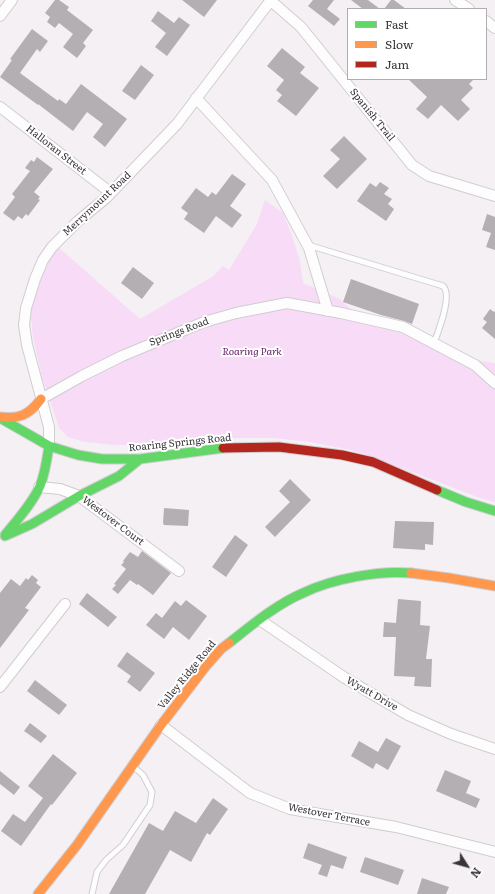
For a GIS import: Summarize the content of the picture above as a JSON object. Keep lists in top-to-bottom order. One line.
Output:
{"streets":{"street":["Spanish Trail","Halloran Street","Merrymount Road","Springs Road","Roaring Springs Road","Westover Court","Valley Ridge Road","Wyatt Drive","Westover Terrace"]},"crossings":[["Spanish Trail","Merrymount Road"],["Halloran Street","Merrymount Road"],["Merrymount Road","Springs Road"],["Merrymount Road","Roaring Springs Road"],["Valley Ridge Road","Wyatt Drive"],["Valley Ridge Road","Westover Terrace"]],"parks":["Roaring Park"],"legend":["Fast","Slow","Jam"],"north":"bottom right"}
